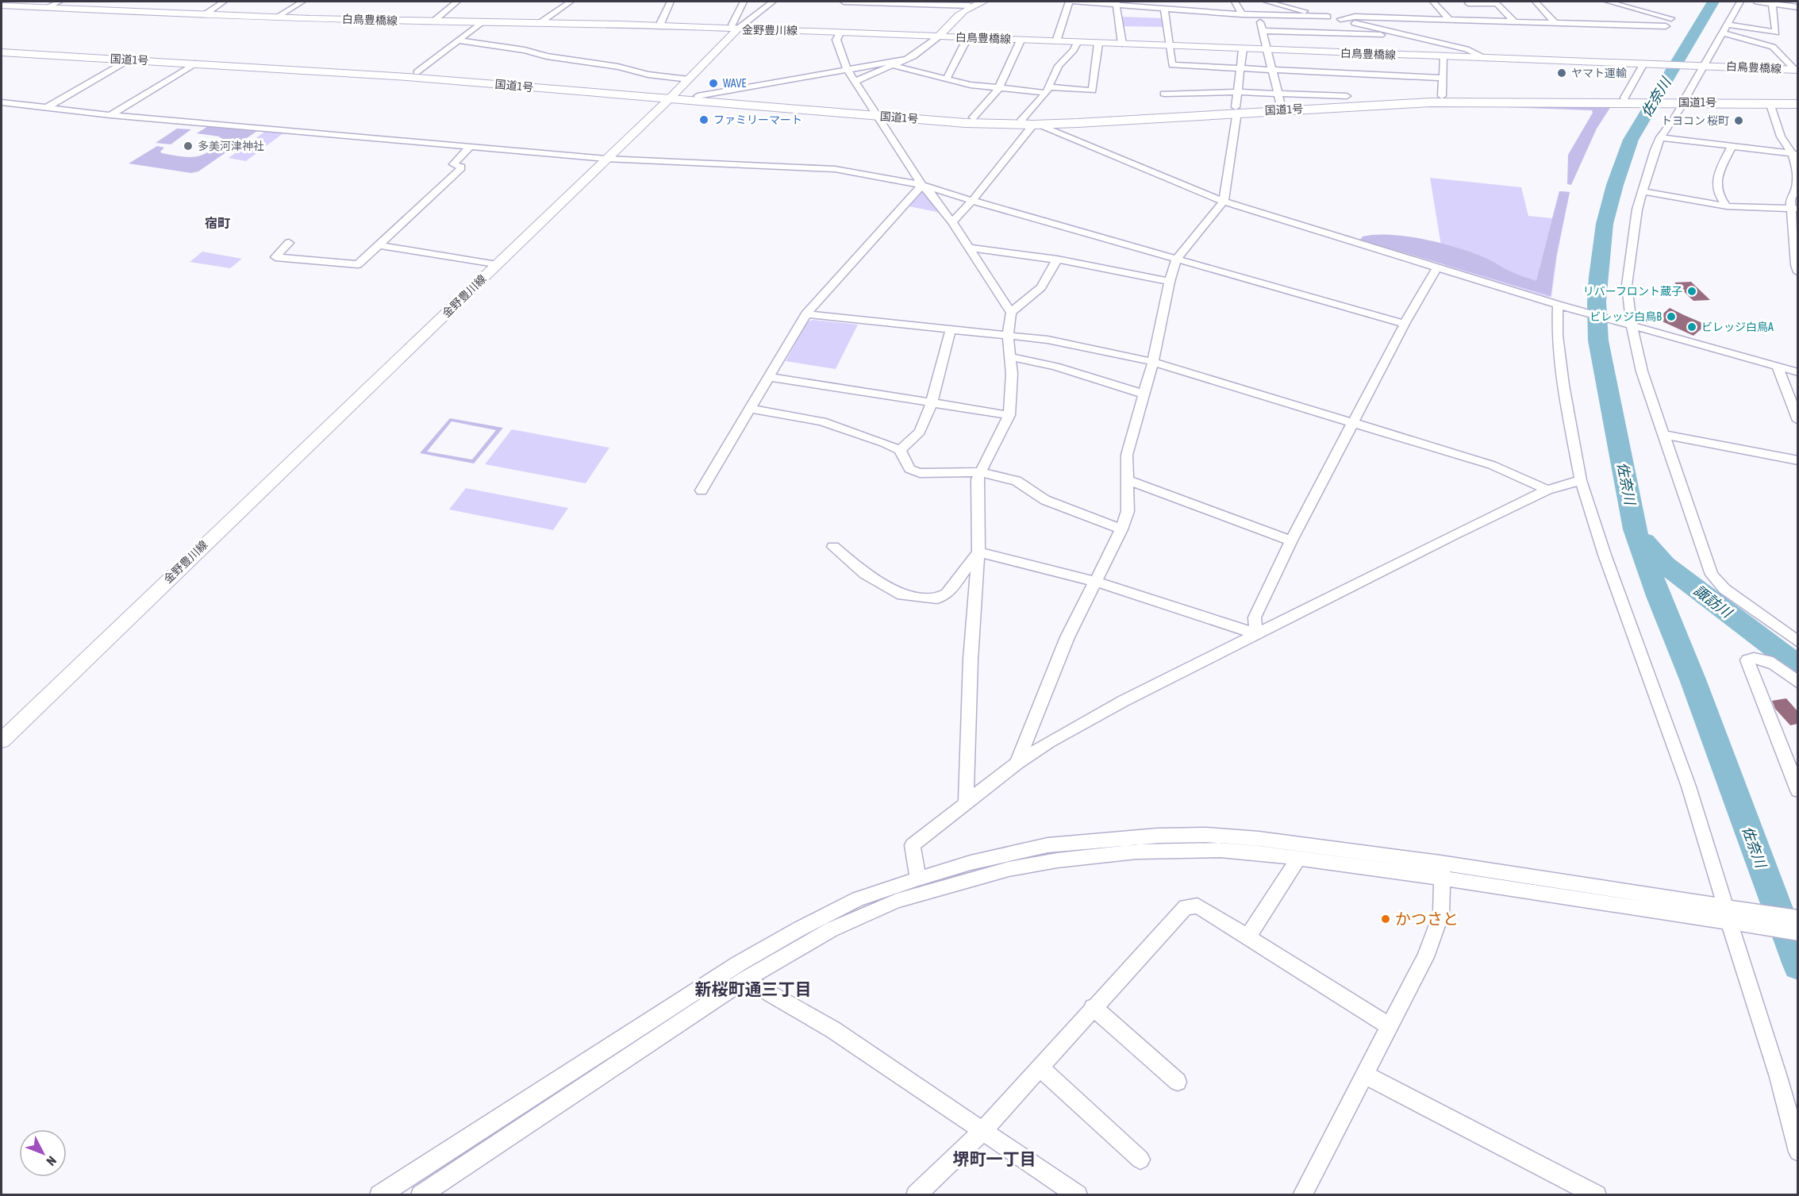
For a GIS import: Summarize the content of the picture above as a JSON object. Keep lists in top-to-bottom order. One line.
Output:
{"streets":{"highway":["国道1号"],"main road":["白鳥豊橋線","金野豊川線"]},"crossings":[["白鳥豊橋線","金野豊川線"],["金野豊川線","国道1号"]],"districts":["宿町","新桜町通三丁目","堺町一丁目"],"water":["佐奈川","諏訪川"],"places":["ヤマト運輸","WAVE","ファミリーマート","トヨコン 桜町","多美河津神社","リバーフロント蔵子","ビレッジ白鳥B","ビレッジ白鳥A","かつさと"],"north":"bottom right"}
